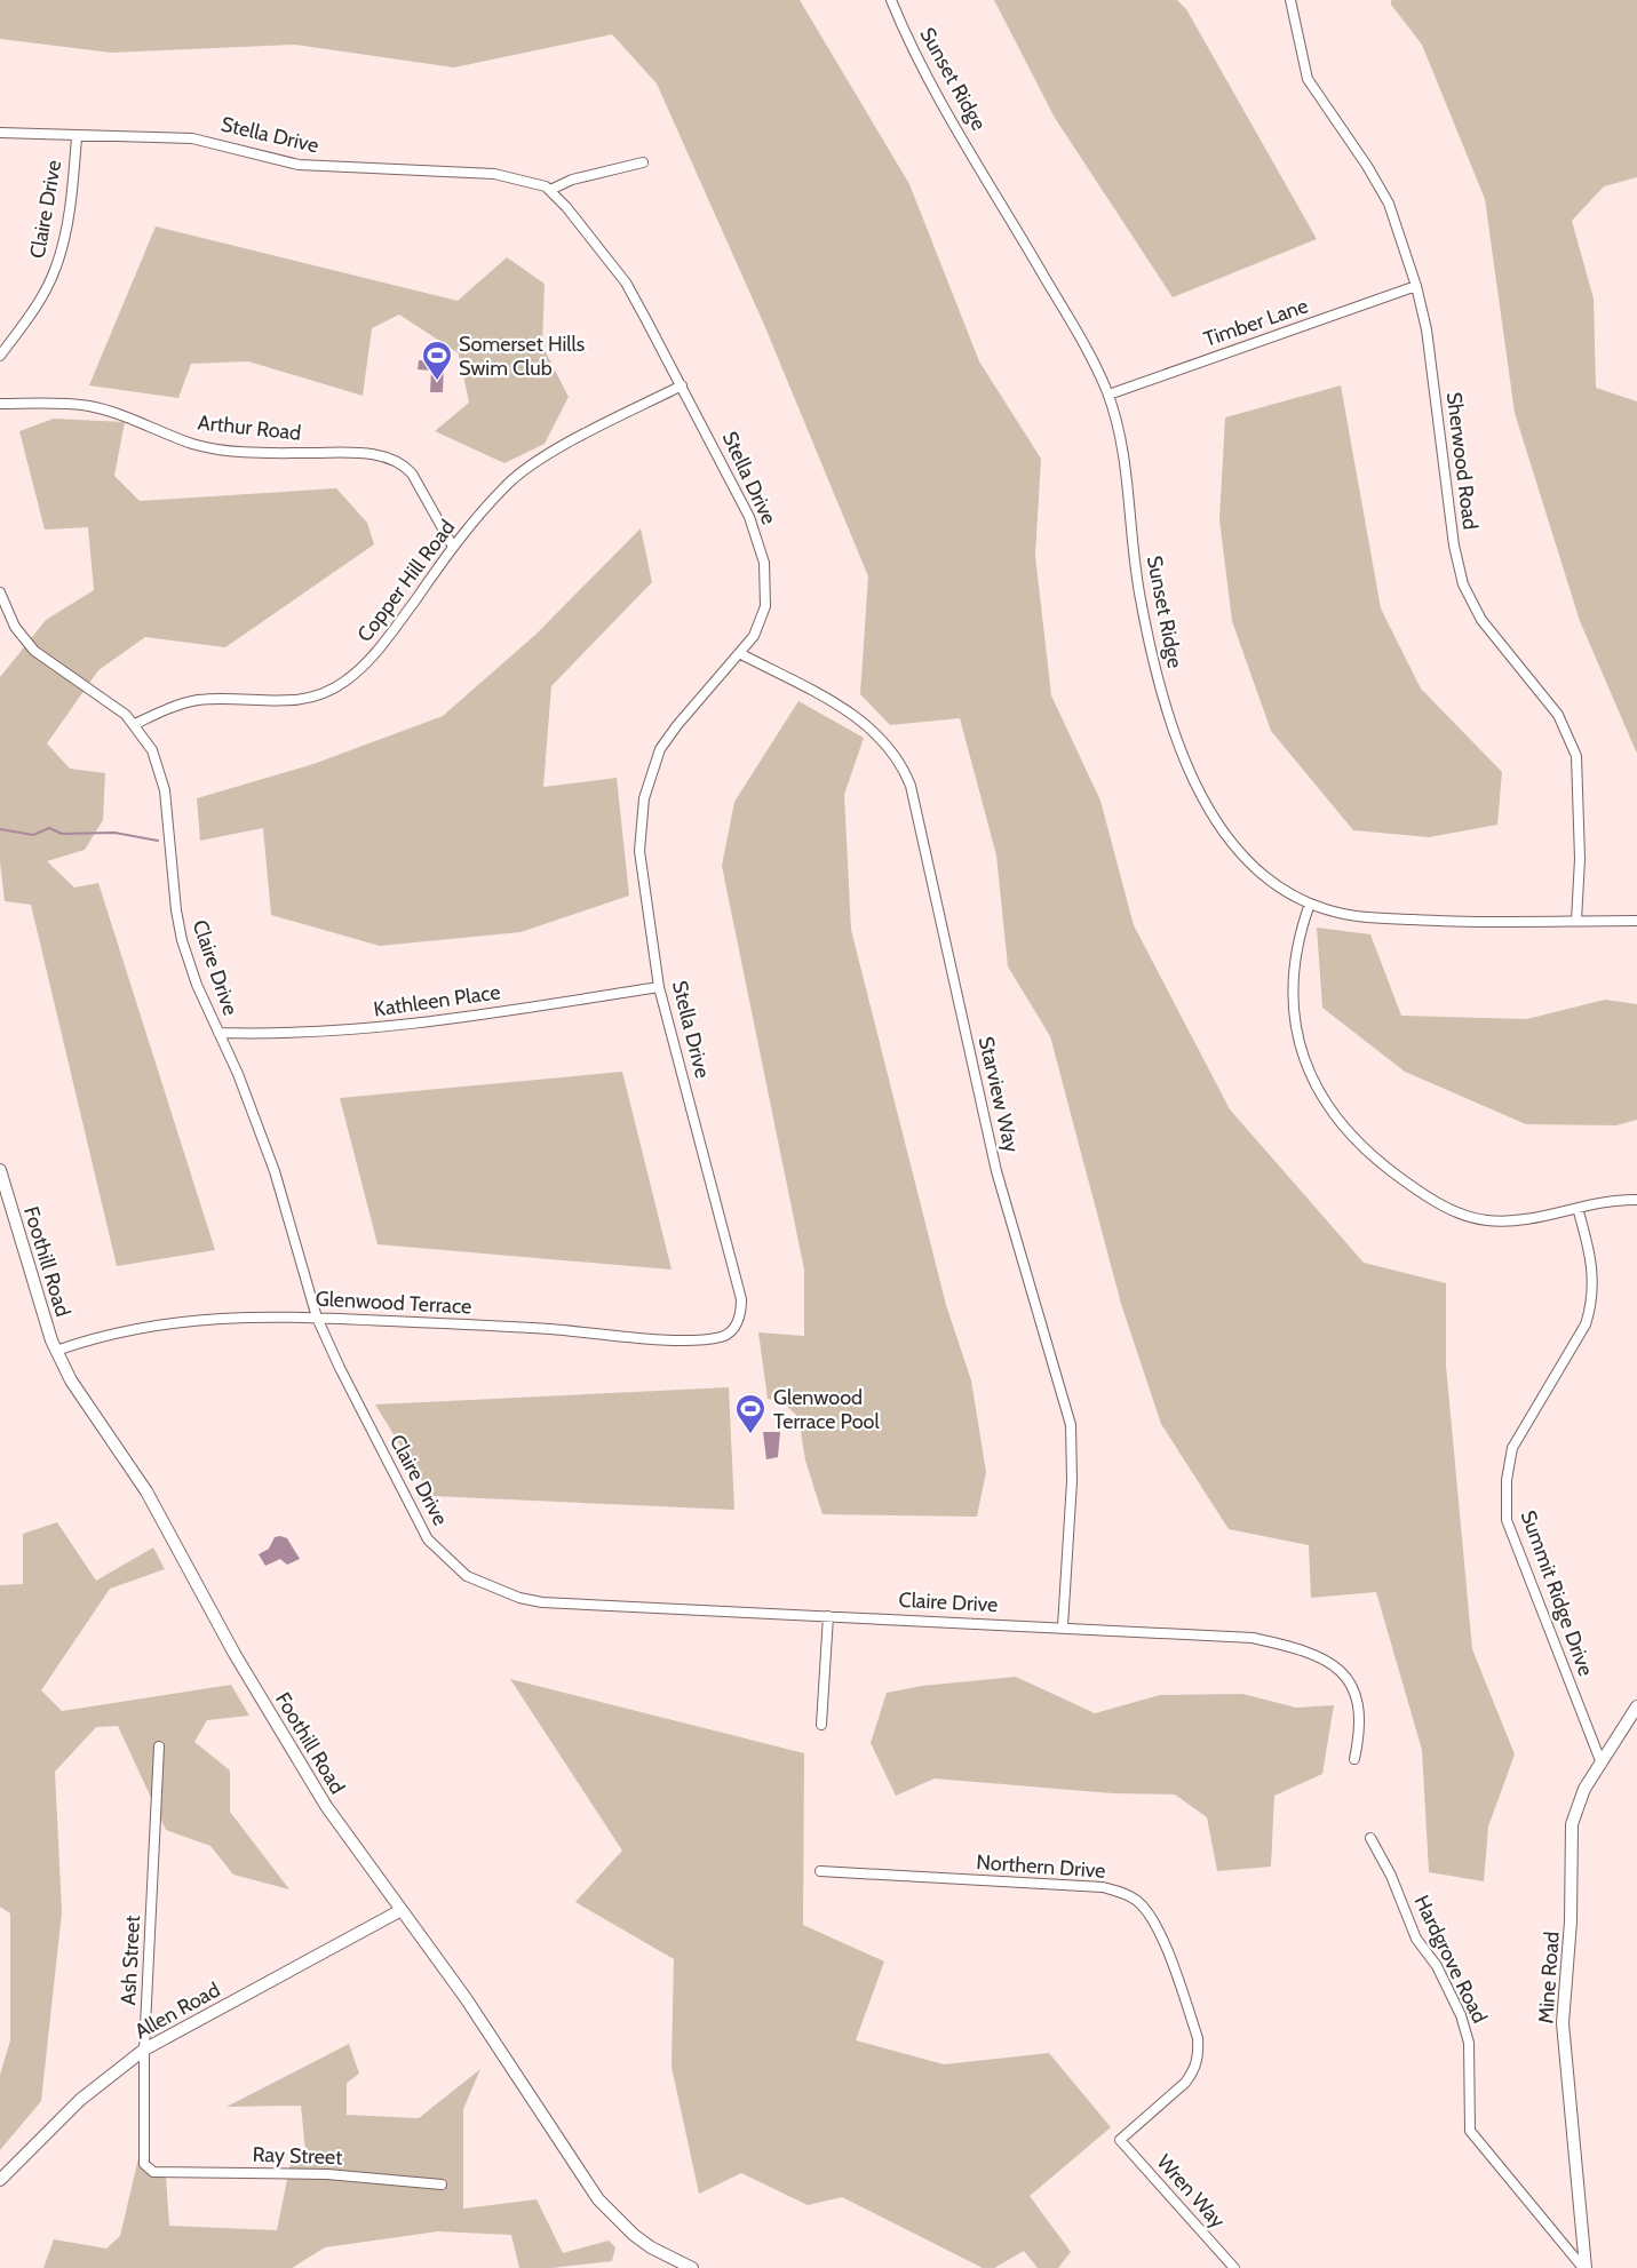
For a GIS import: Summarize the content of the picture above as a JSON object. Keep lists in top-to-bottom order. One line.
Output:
{"streets":{"street":["Sunset Ridge","Stella Drive","Claire Drive","Timber Lane","Arthur Road","Sherwood Road","Copper Hill Road","Kathleen Place","Starview Way","Foothill Road","Glenwood Terrace","Summit Ridge Drive","Northern Drive","Hardgrove Road","Ash Street","Mine Road","Allen Road","Ray Street","Wren Way"]},"crossings":[["Sunset Ridge","Timber Lane"],["Sunset Ridge","Sherwood Road"],["Stella Drive","Claire Drive"],["Stella Drive","Copper Hill Road"],["Stella Drive","Kathleen Place"],["Stella Drive","Starview Way"],["Stella Drive","Glenwood Terrace"],["Claire Drive","Copper Hill Road"],["Claire Drive","Kathleen Place"],["Claire Drive","Starview Way"],["Claire Drive","Glenwood Terrace"],["Timber Lane","Sherwood Road"],["Arthur Road","Copper Hill Road"],["Foothill Road","Glenwood Terrace"],["Foothill Road","Allen Road"],["Summit Ridge Drive","Mine Road"],["Northern Drive","Wren Way"],["Hardgrove Road","Mine Road"],["Ash Street","Allen Road"],["Ash Street","Ray Street"]],"places":{"sports":["Somerset Hills Swim Club","Glenwood Terrace Pool"]}}
